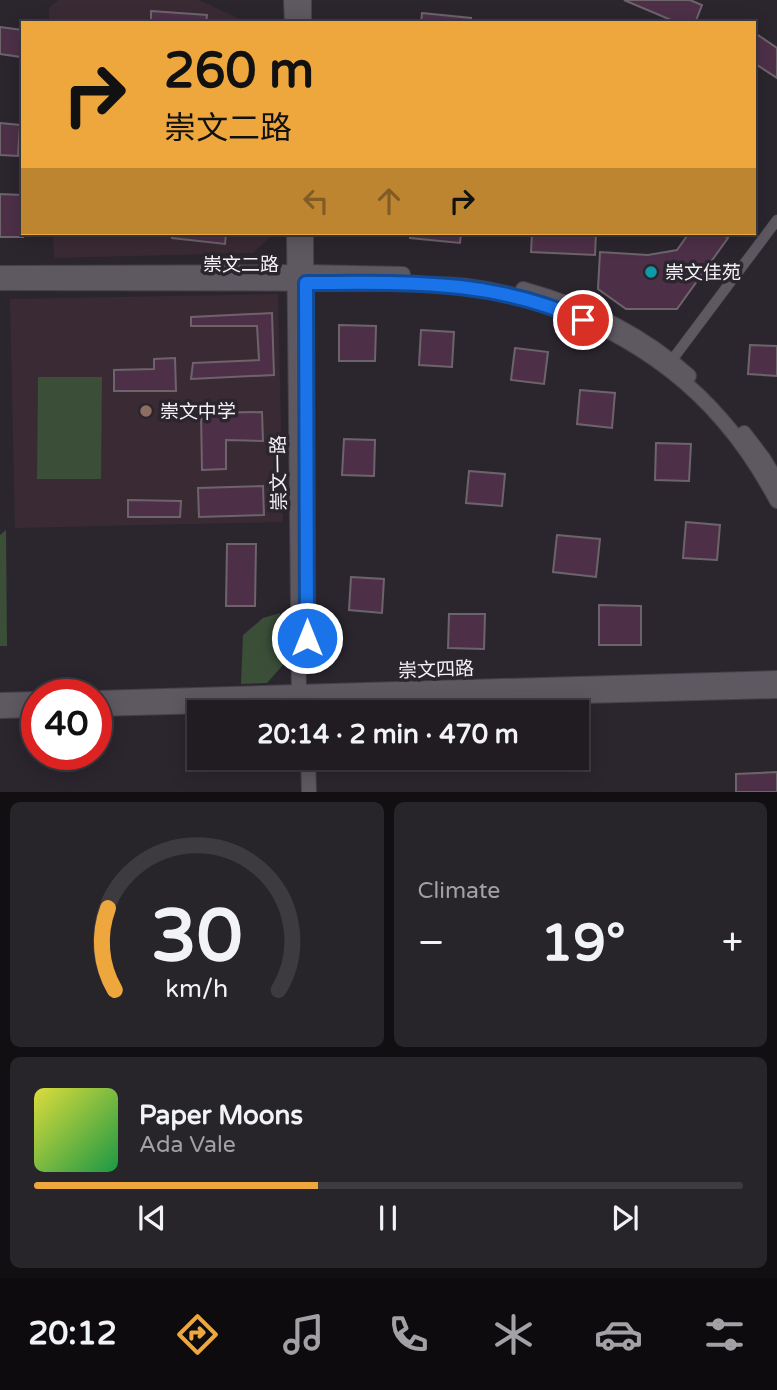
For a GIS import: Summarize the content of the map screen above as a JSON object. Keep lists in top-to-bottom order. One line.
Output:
{"streets":{"street":["崇文二路","崇文一路","崇文四路"]},"crossings":[["崇文二路","崇文一路"]],"places":["崇文佳苑","崇文中学"],"page":{"turn":["260 m","崇文二路"],"limit":"40","trip":"20:14 · 2 min · 470 m","tile":"Climate","heat":["−","19°","+"],"song":["Paper Moons","Ada Vale"],"tabs":"20:12","gauge":["30","km/h"]}}
